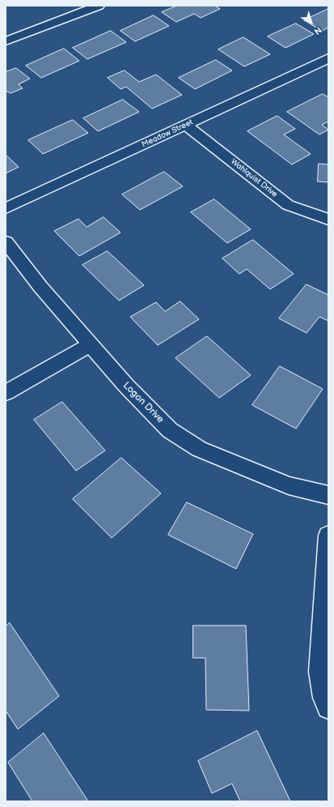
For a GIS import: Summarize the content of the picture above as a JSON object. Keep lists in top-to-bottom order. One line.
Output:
{"streets":{"street":["Meadow Street","Wahlquist Drive","Logan Drive"]},"crossings":[["Meadow Street","Wahlquist Drive"]],"north":"bottom right"}
